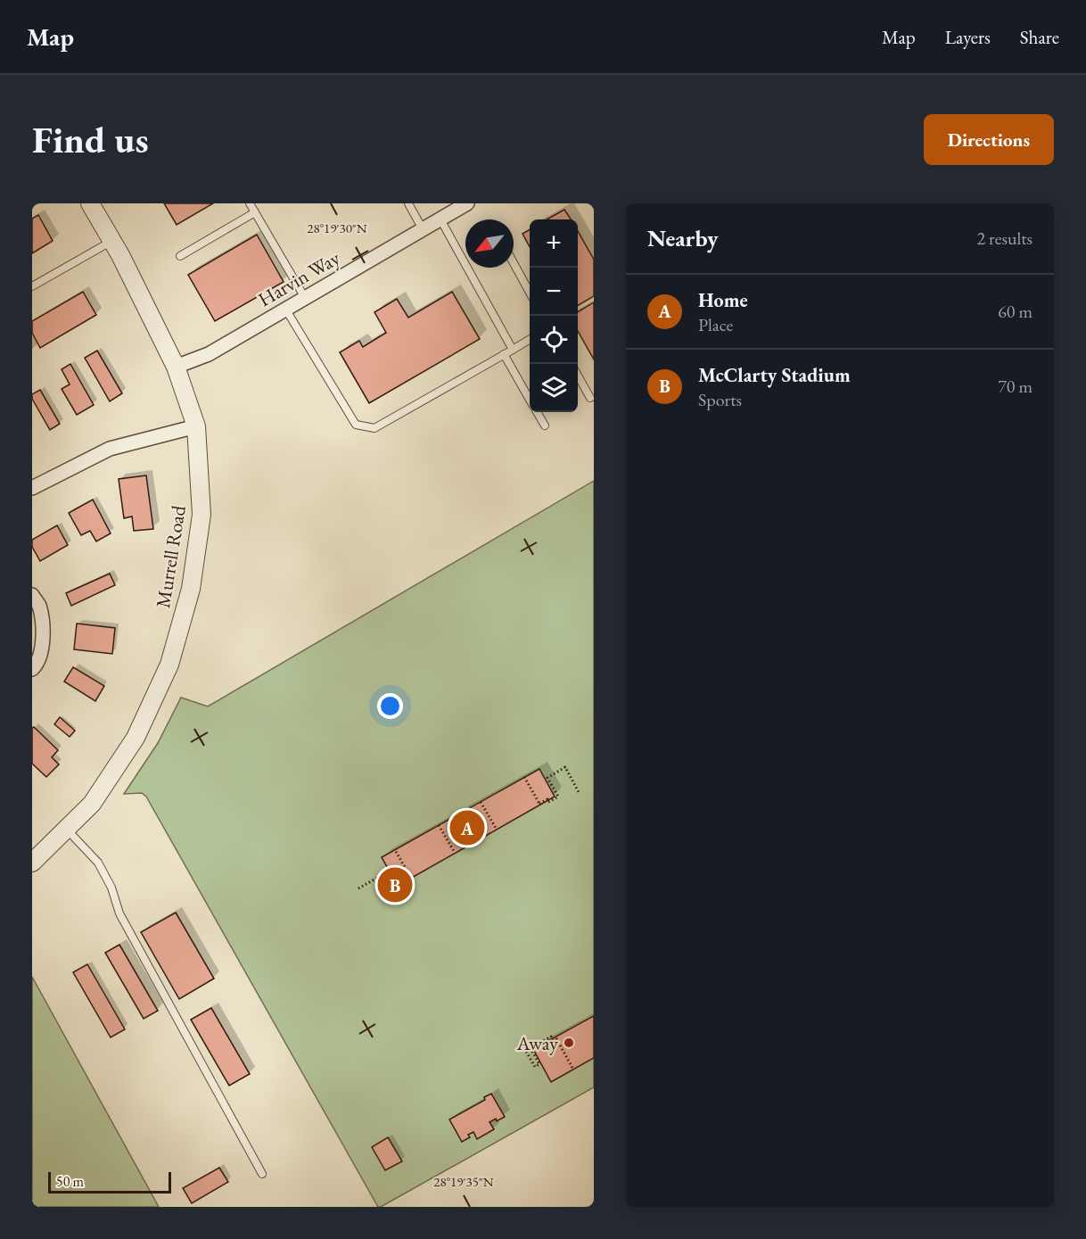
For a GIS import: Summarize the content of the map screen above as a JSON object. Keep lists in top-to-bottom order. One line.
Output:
{"streets":{"street":["Harvin Way","Murrell Road"]},"crossings":[["Harvin Way","Murrell Road"]],"places":["Away"],"scale_bar":"50 m","north":"bottom left","page":{"header":"Map","nav":["Map","Layers","Share"],"buttons":"Directions","title":"Find us","heading":["Nearby","2 results"],"map_buttons":["+","−"],"list":[{"mark":"A","name":"Home","note":"Place","value":"60 m"},{"mark":"B","name":"McClarty Stadium","note":"Sports","value":"70 m"}],"pins":["A","B"],"scale":"50 m"},"coordinates":["28°19'30\"N","28°19'35\"N"]}
